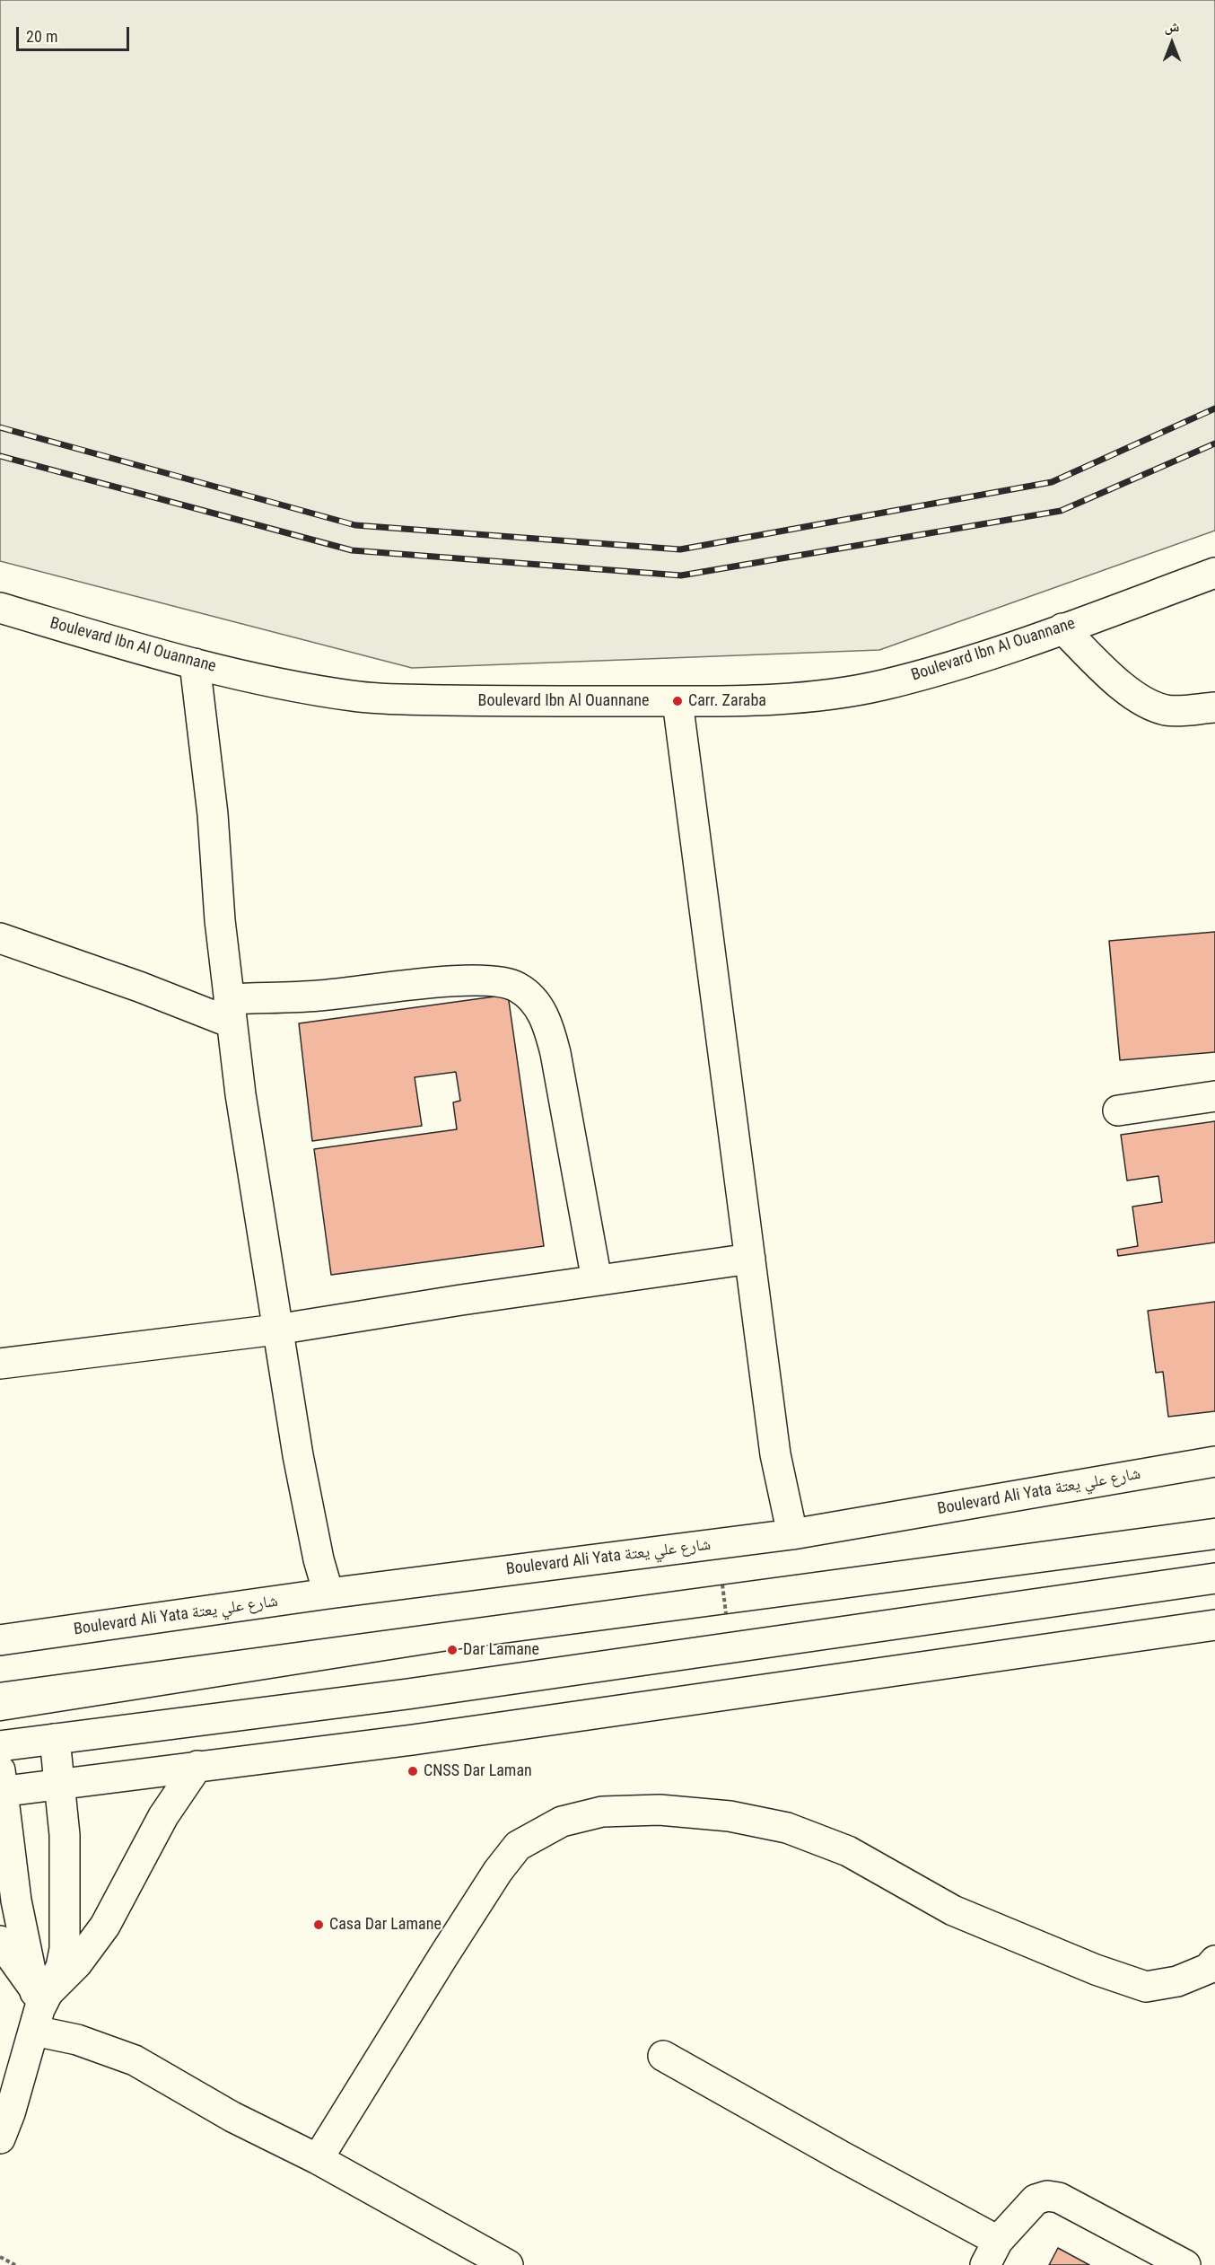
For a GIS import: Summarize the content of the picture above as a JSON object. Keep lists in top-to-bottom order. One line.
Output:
{"streets":{"street":["Boulevard Ibn Al Ouannane","Boulevard Ali Yata شارع علي يعتة"]},"places":["Carr. Zaraba","Dar Lamane","CNSS Dar Laman","Casa Dar Lamane"],"scale_bar":"20 m","north":"top"}
